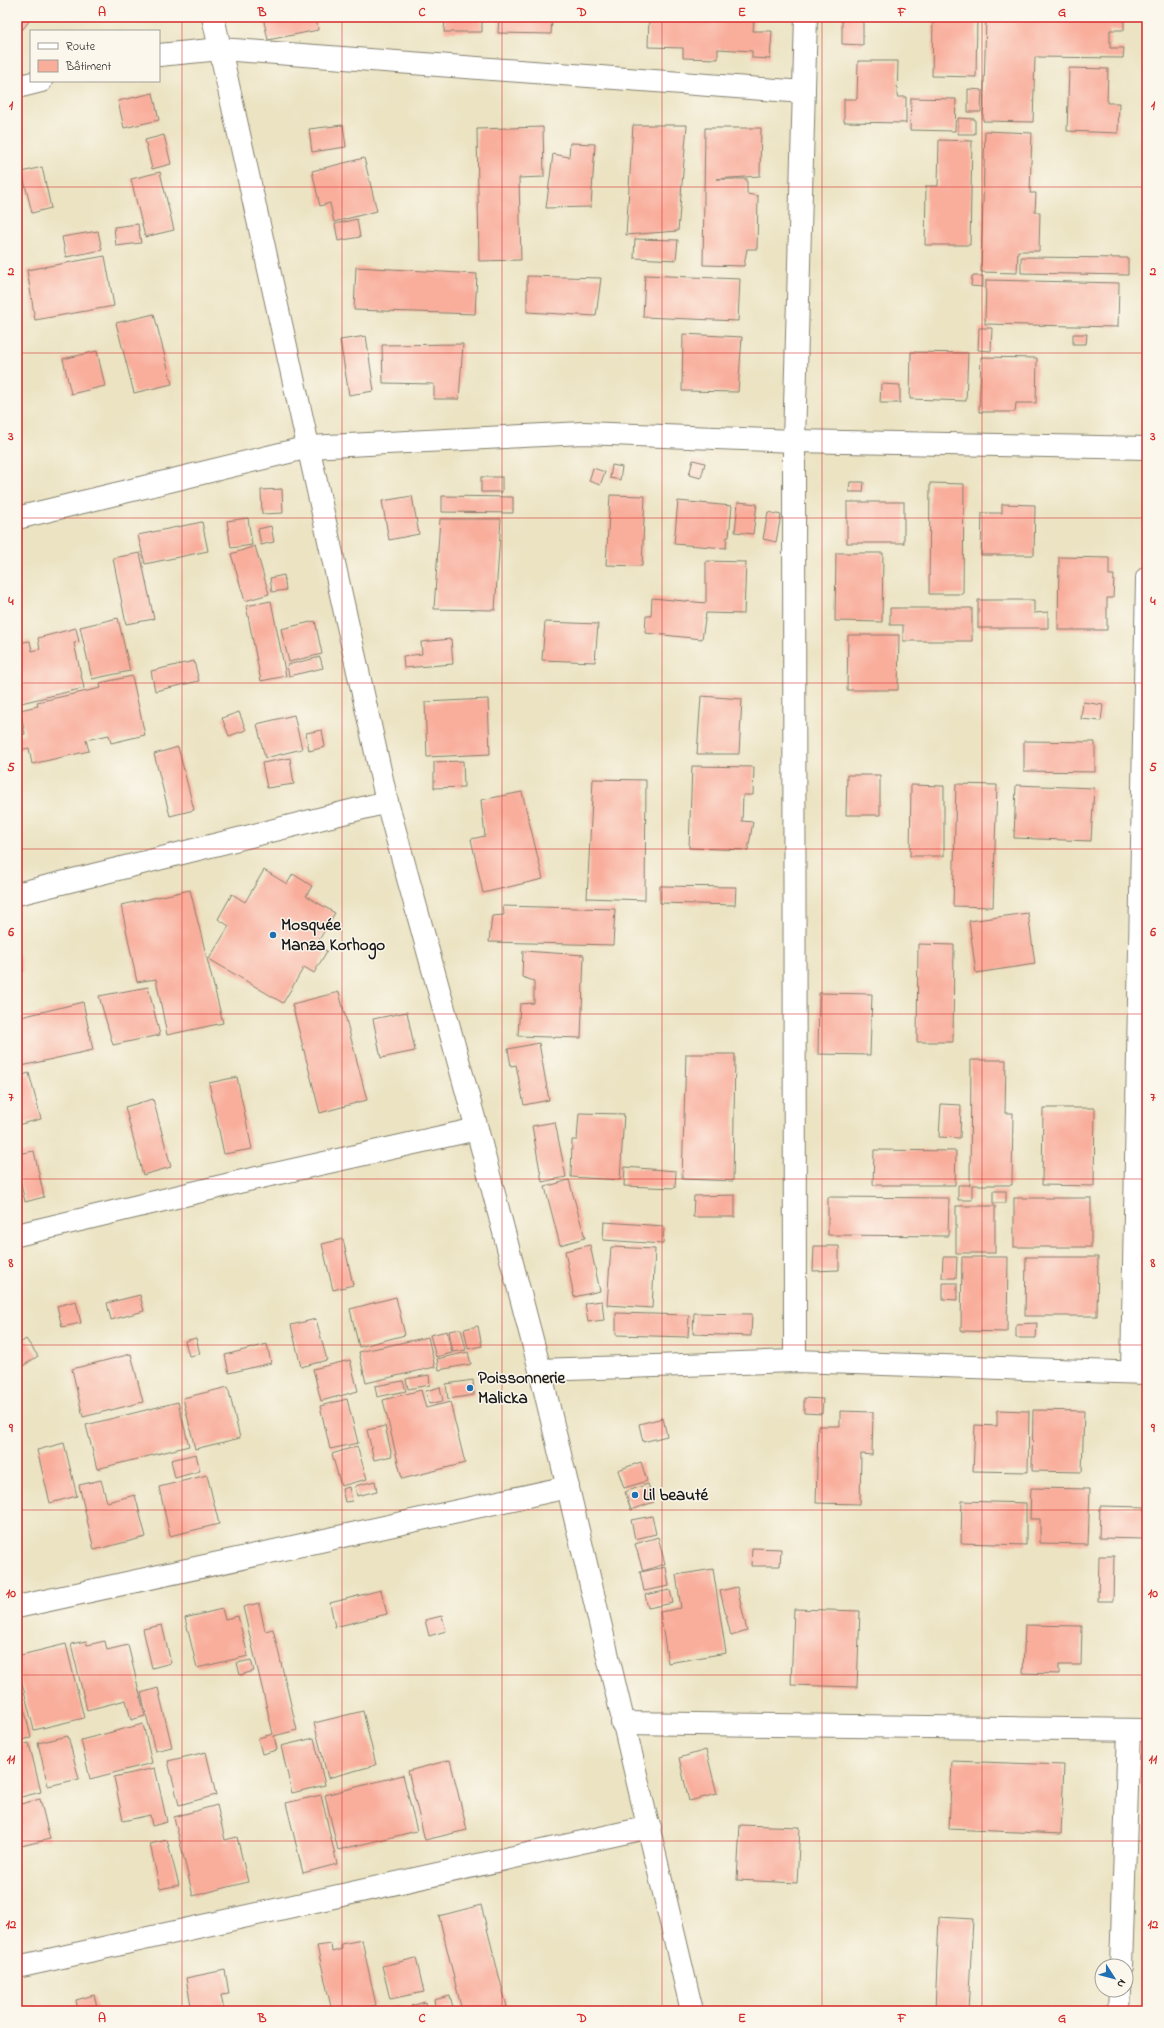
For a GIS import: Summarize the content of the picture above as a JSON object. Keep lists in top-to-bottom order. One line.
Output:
{"places":["Mosquée Manza Korhogo","Poissonnerie Malicka","Lil beauté"],"legend":["Route","Bâtiment"],"north":"bottom right","grid":{"columns":["A","B","C","D","E","F","G"],"rows":["1","2","3","4","5","6","7","8","9","10","11","12"]}}
